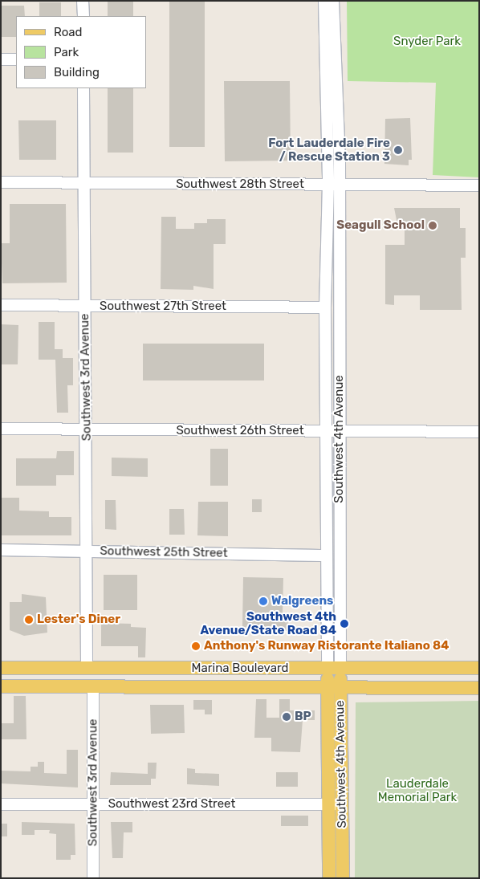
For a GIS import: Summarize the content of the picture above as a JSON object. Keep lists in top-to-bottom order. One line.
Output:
{"streets":{"main road":["Southwest 4th Avenue","Marina Boulevard"],"street":["Southwest 28th Street","Southwest 27th Street","Southwest 3rd Avenue","Southwest 26th Street","Southwest 25th Street","Southwest 23rd Street"]},"crossings":[["Southwest 28th Street","Southwest 3rd Avenue"],["Southwest 28th Street","Southwest 4th Avenue"],["Southwest 27th Street","Southwest 3rd Avenue"],["Southwest 27th Street","Southwest 4th Avenue"],["Southwest 3rd Avenue","Southwest 26th Street"],["Southwest 3rd Avenue","Southwest 25th Street"],["Southwest 3rd Avenue","Marina Boulevard"],["Southwest 3rd Avenue","Southwest 23rd Street"],["Southwest 26th Street","Southwest 4th Avenue"],["Southwest 4th Avenue","Southwest 25th Street"],["Southwest 4th Avenue","Marina Boulevard"],["Southwest 4th Avenue","Southwest 23rd Street"]],"parks":["Snyder Park","Lauderdale Memorial Park"],"places":["Fort Lauderdale Fire / Rescue Station 3","Seagull School","Walgreens","Lester's Diner","Southwest 4th Avenue/State Road 84","Anthony's Runway Ristorante Italiano 84","BP"],"legend":["Road","Park","Building"]}
